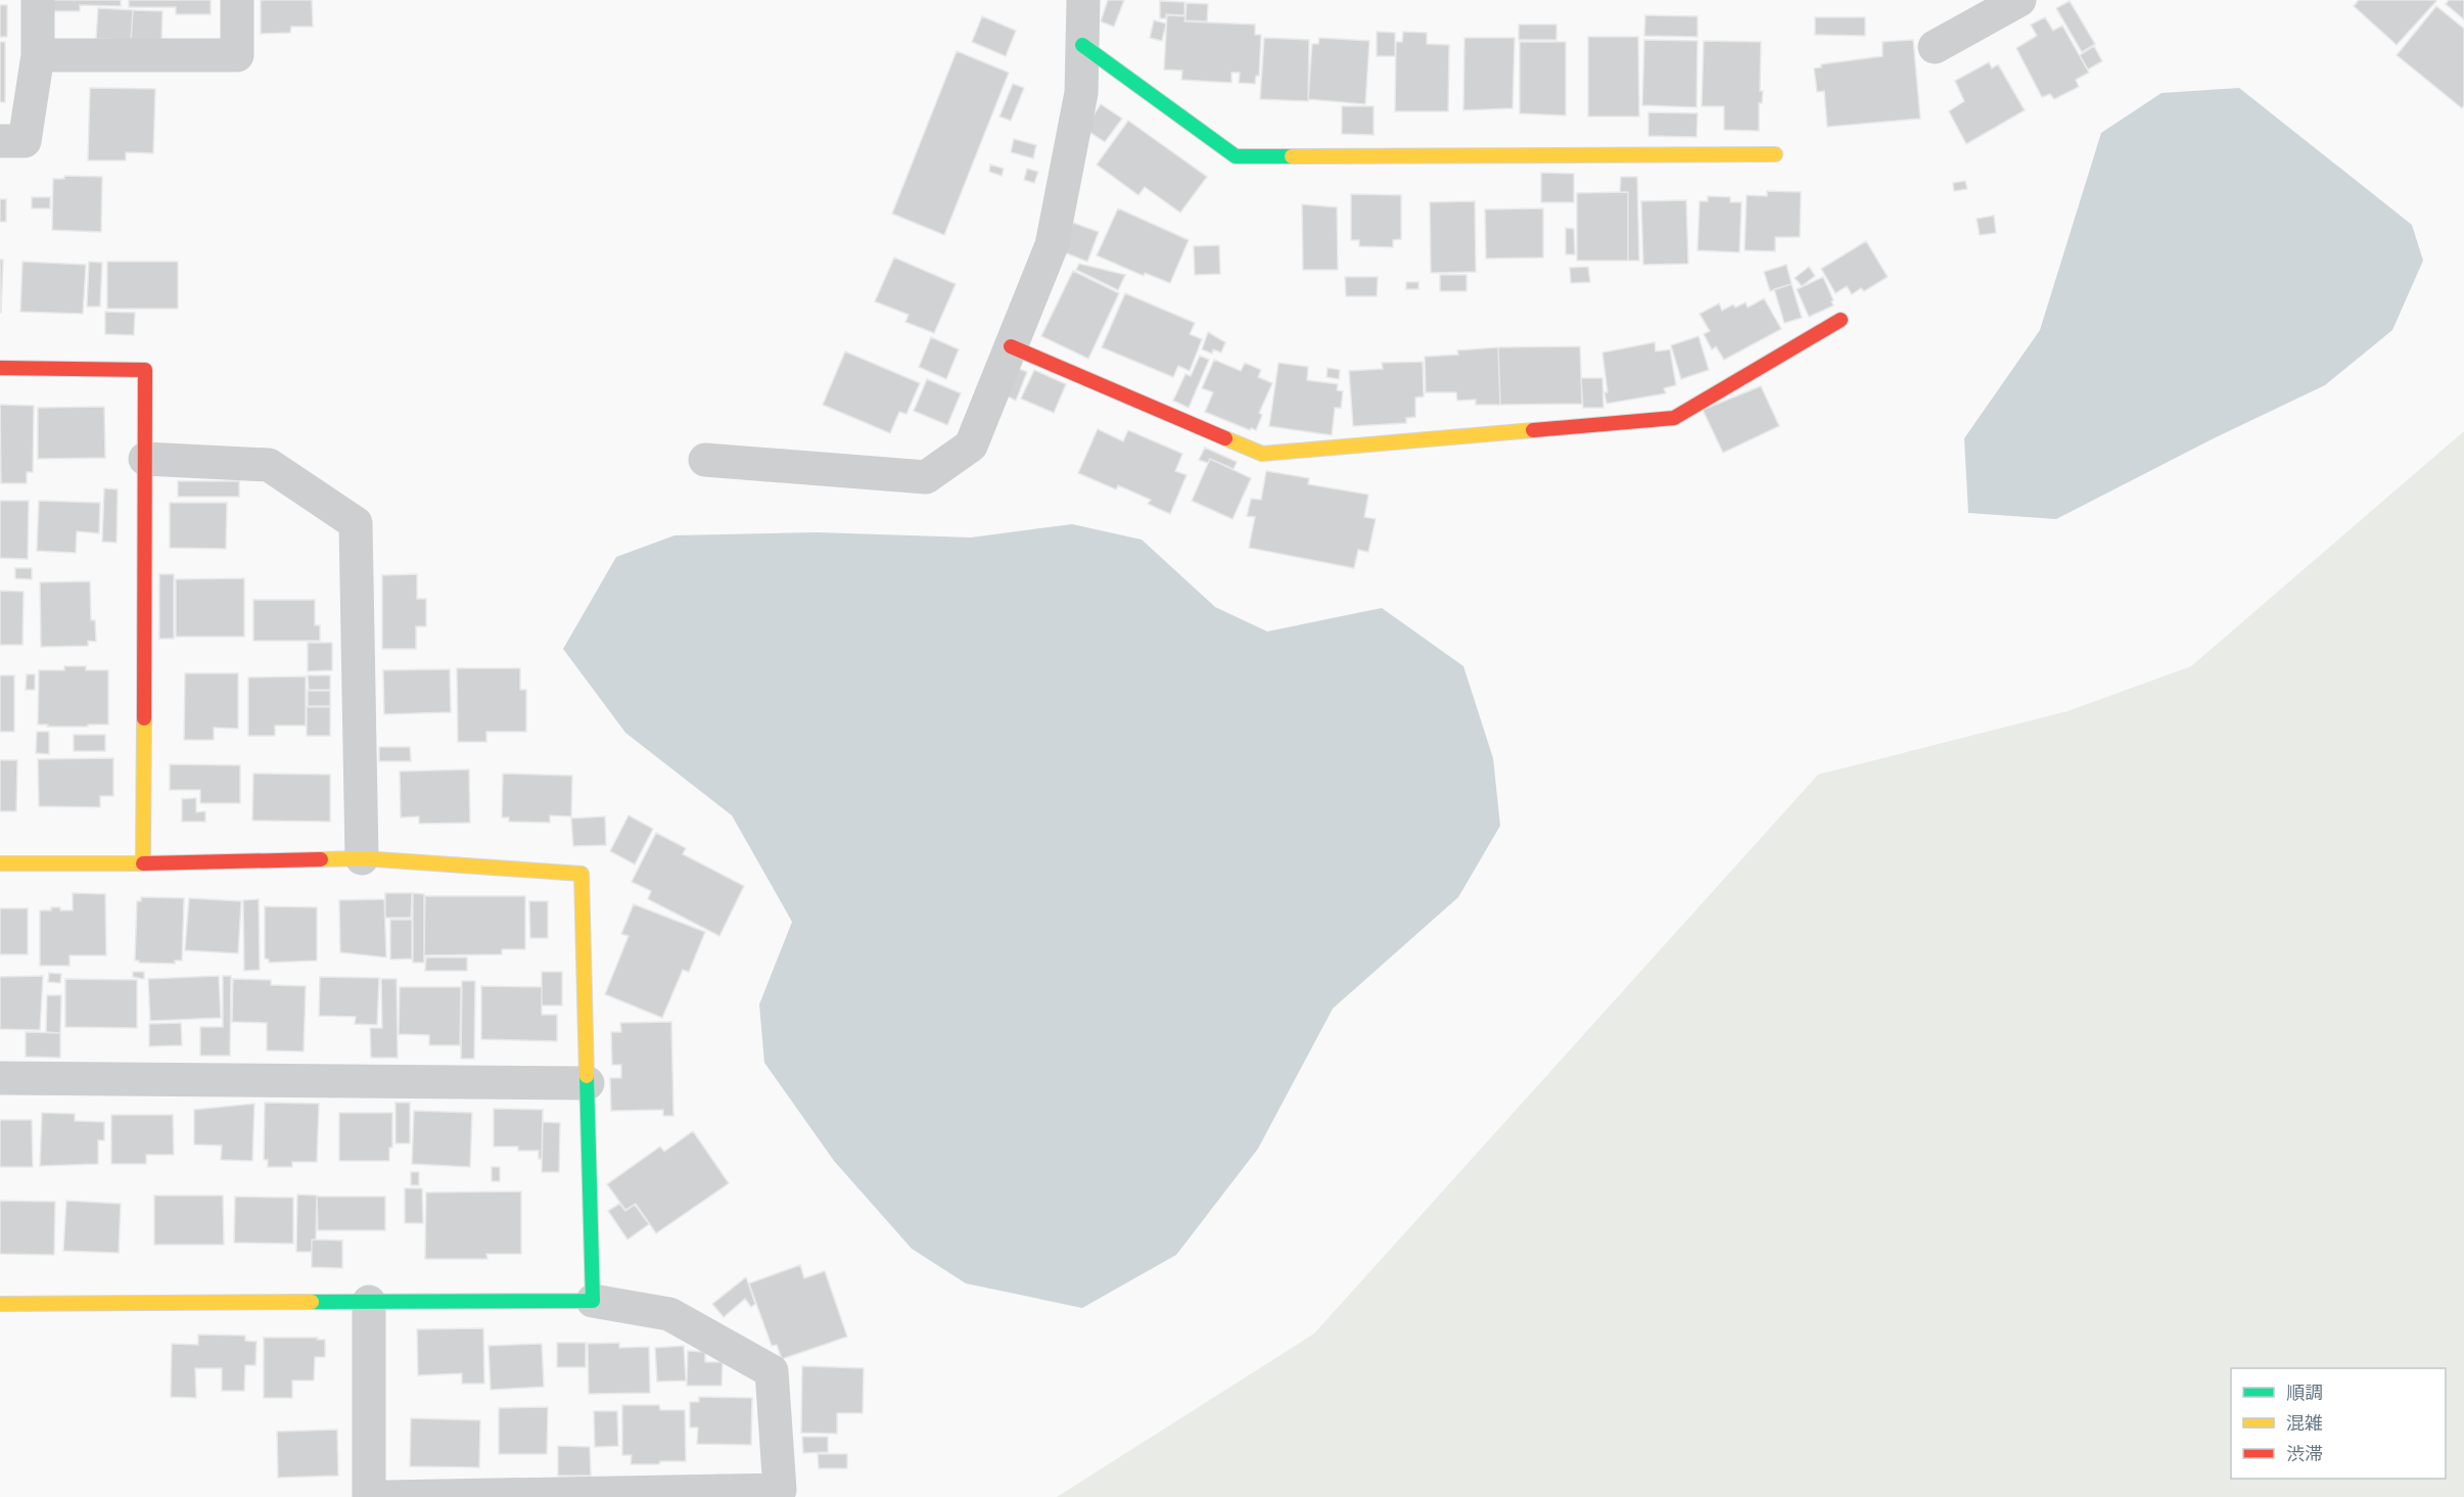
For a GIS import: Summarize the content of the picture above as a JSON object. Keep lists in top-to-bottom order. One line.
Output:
{"legend":["順調","混雑","渋滞"]}
